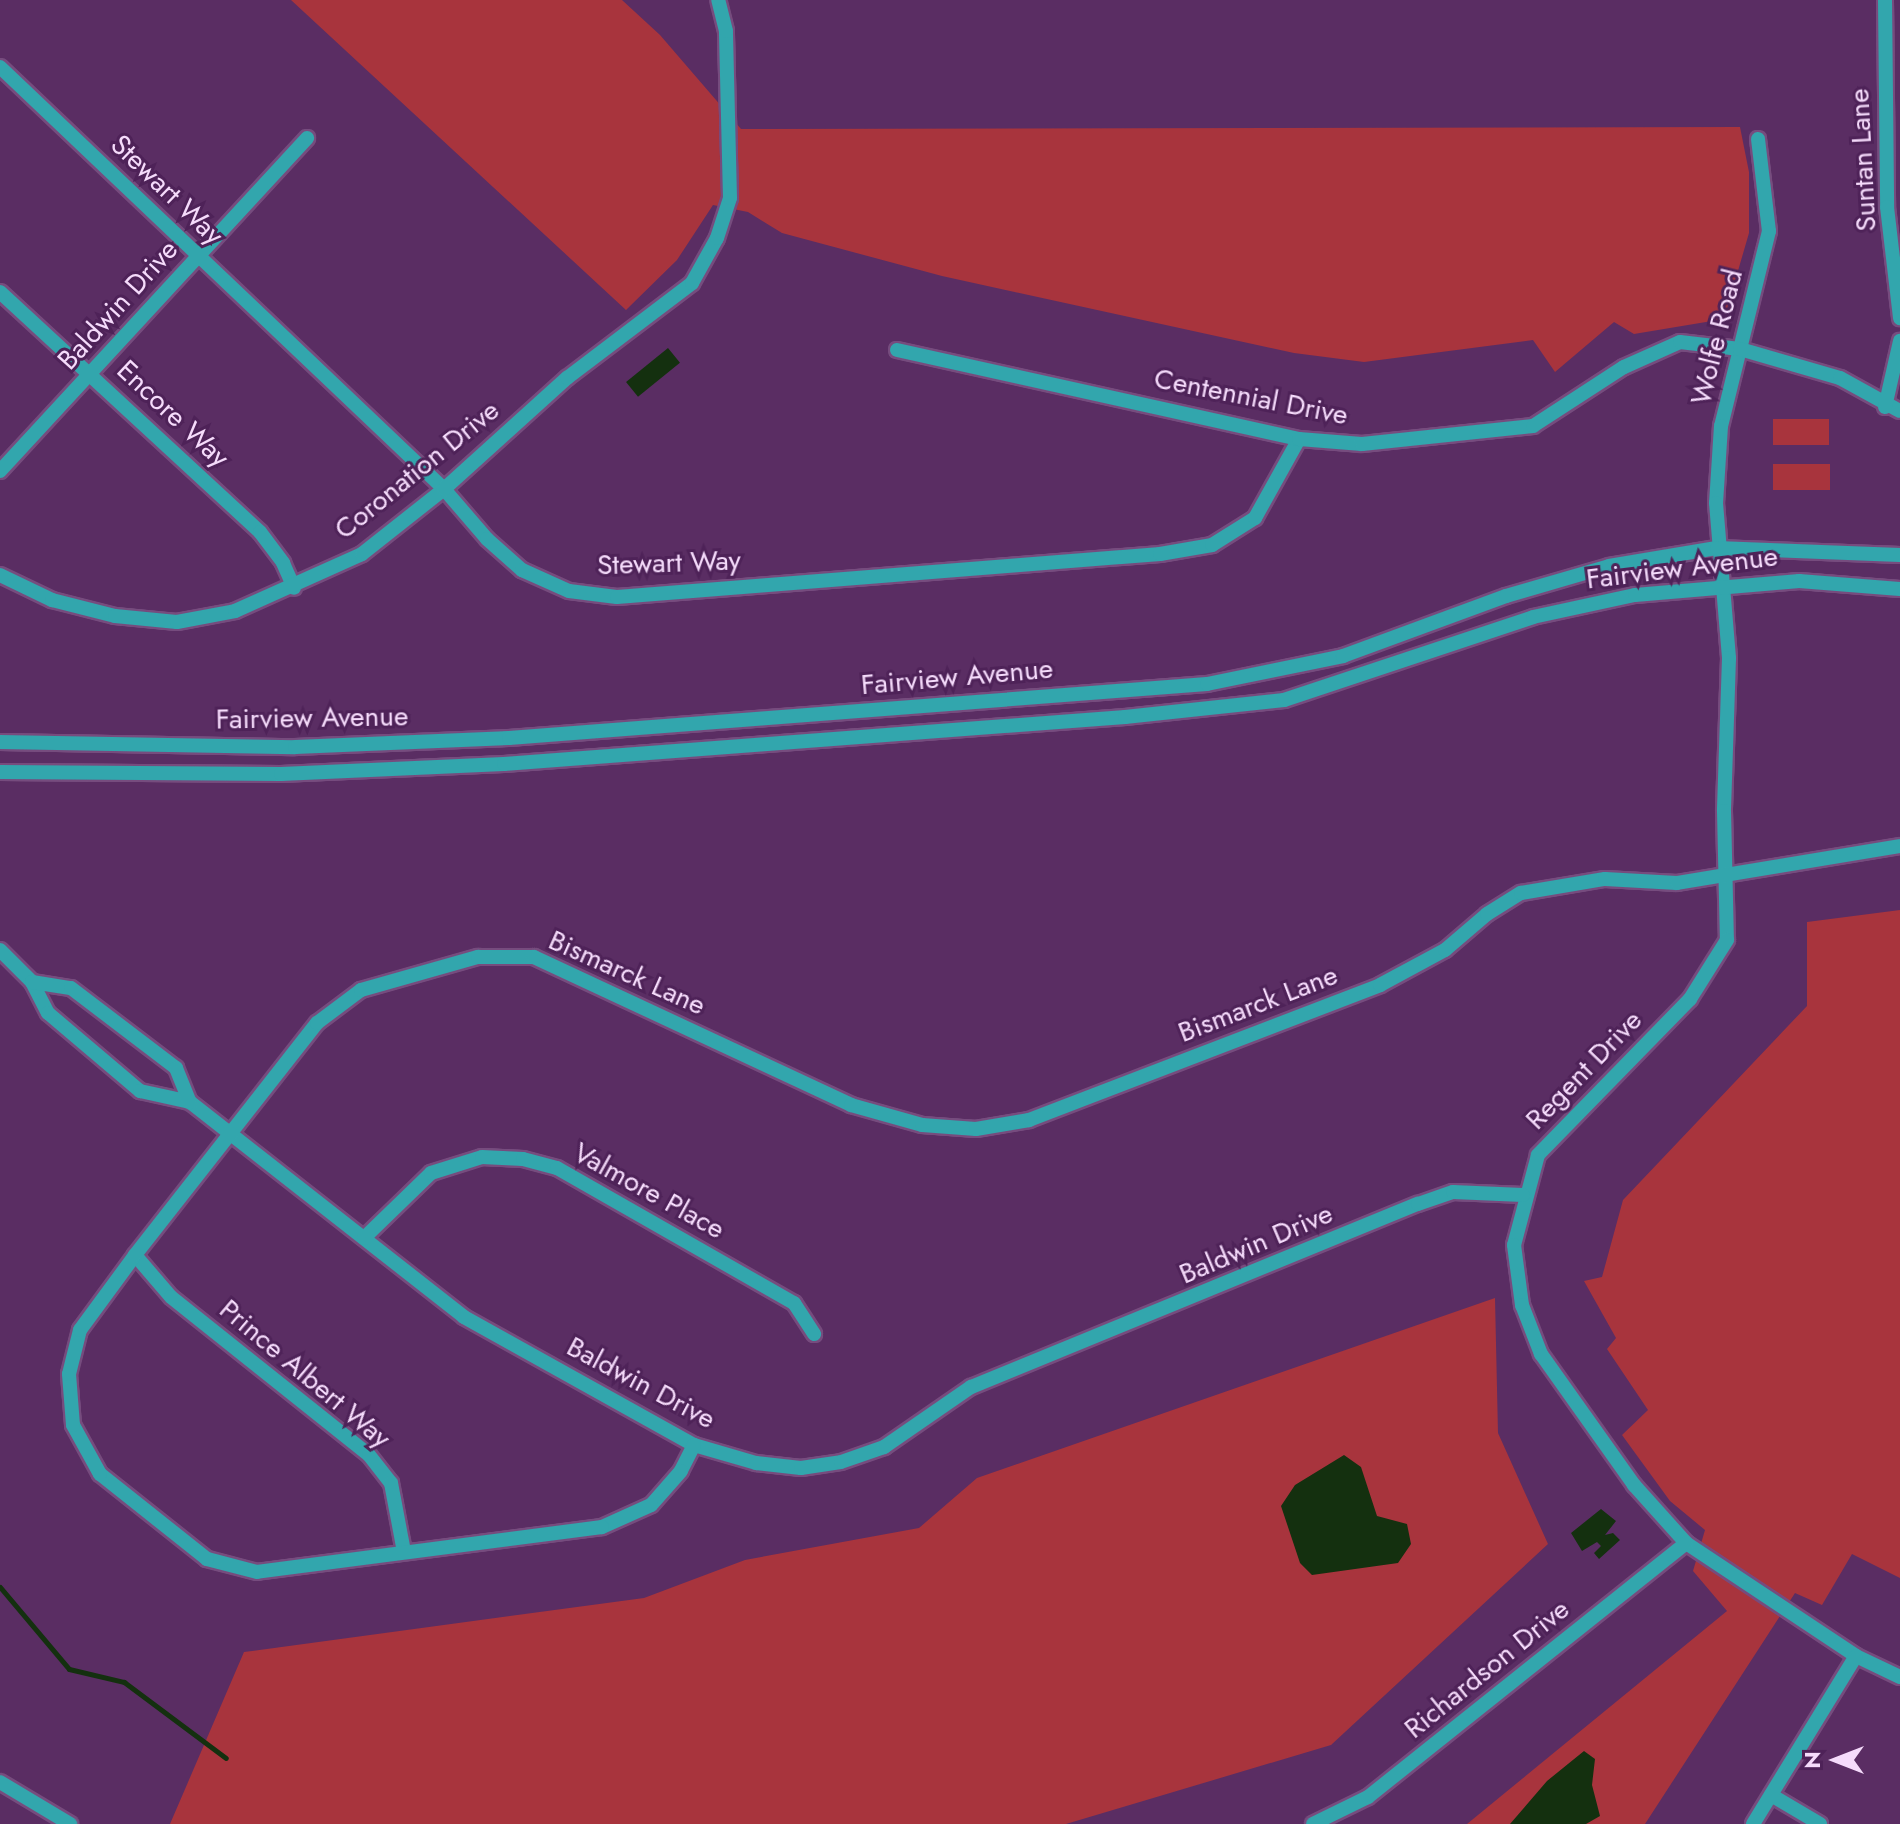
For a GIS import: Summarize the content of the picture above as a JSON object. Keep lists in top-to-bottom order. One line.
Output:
{"streets":{"street":["Suntan Lane","Stewart Way","Baldwin Drive","Wolfe Road","Centennial Drive","Encore Way","Coronation Drive","Fairview Avenue","Bismarck Lane","Regent Drive","Valmore Place","Prince Albert Way","Richardson Drive"]},"crossings":[["Stewart Way","Baldwin Drive"],["Stewart Way","Centennial Drive"],["Stewart Way","Coronation Drive"],["Baldwin Drive","Encore Way"],["Baldwin Drive","Bismarck Lane"],["Baldwin Drive","Regent Drive"],["Baldwin Drive","Valmore Place"],["Wolfe Road","Centennial Drive"],["Wolfe Road","Fairview Avenue"],["Wolfe Road","Regent Drive"],["Encore Way","Coronation Drive"],["Fairview Avenue","Regent Drive"],["Bismarck Lane","Regent Drive"],["Bismarck Lane","Prince Albert Way"],["Regent Drive","Richardson Drive"]],"north":"left"}
